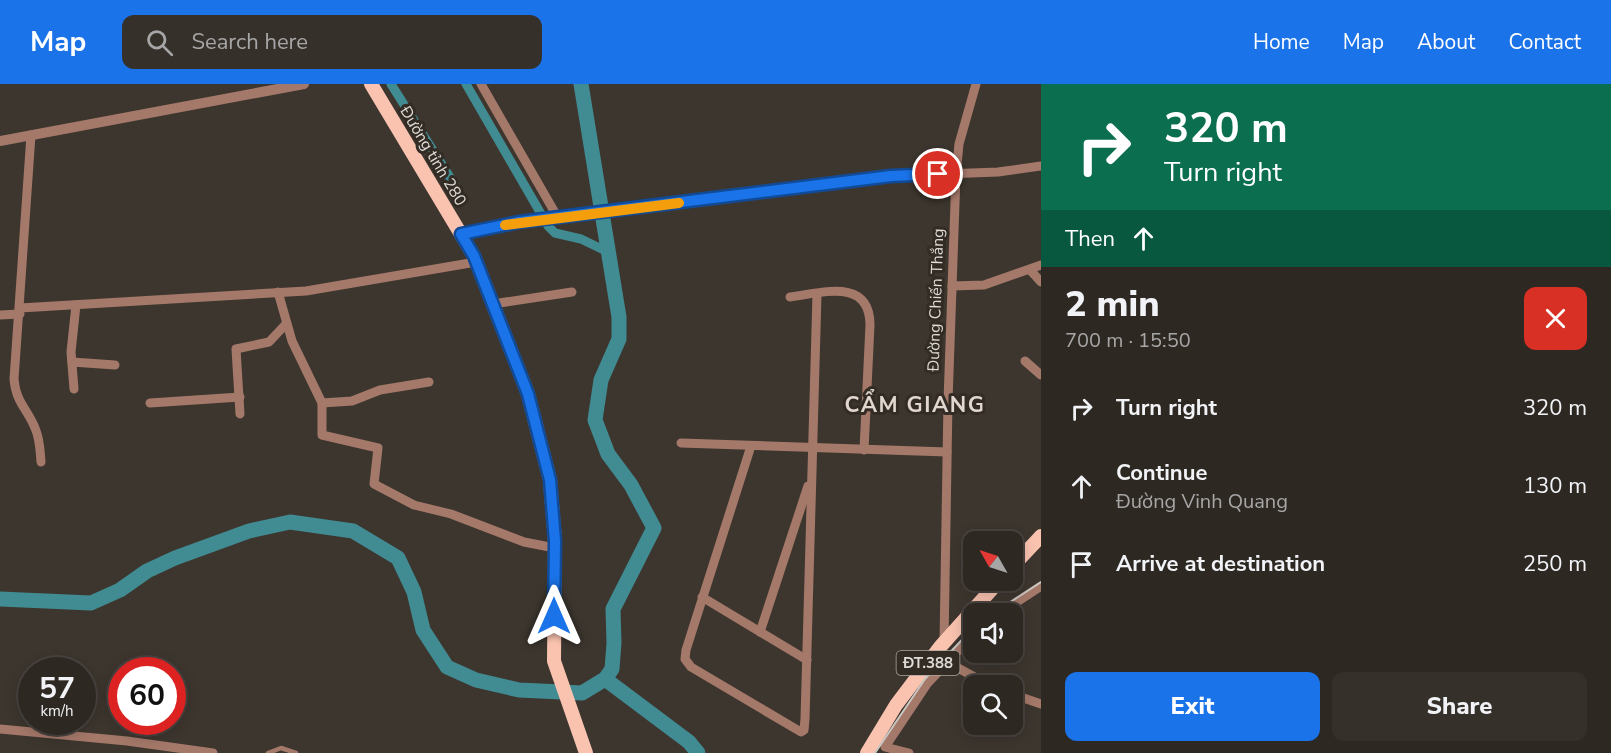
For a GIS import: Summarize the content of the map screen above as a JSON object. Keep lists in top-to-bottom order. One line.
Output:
{"streets":{"main road":["Đường tỉnh 280","ĐT.388"],"street":["Đường Chiến Thắng"]},"crossings":[["Đường Chiến Thắng","ĐT.388"]],"districts":["CẨM GIANG"],"north":"top left","page":{"header":"Map","search":"Search here","nav":["Home","Map","About","Contact"],"turn":["320 m","Turn right"],"then":"Then","heading":["2 min","700 m · 15:50"],"list":[{"name":"Turn right","value":"320 m"},{"name":"Continue","note":"Đường Vinh Quang","value":"130 m"},{"name":"Arrive at destination","value":"250 m"}],"speed":"57 km/h","limit":"60","buttons":["Exit","Share"]}}
